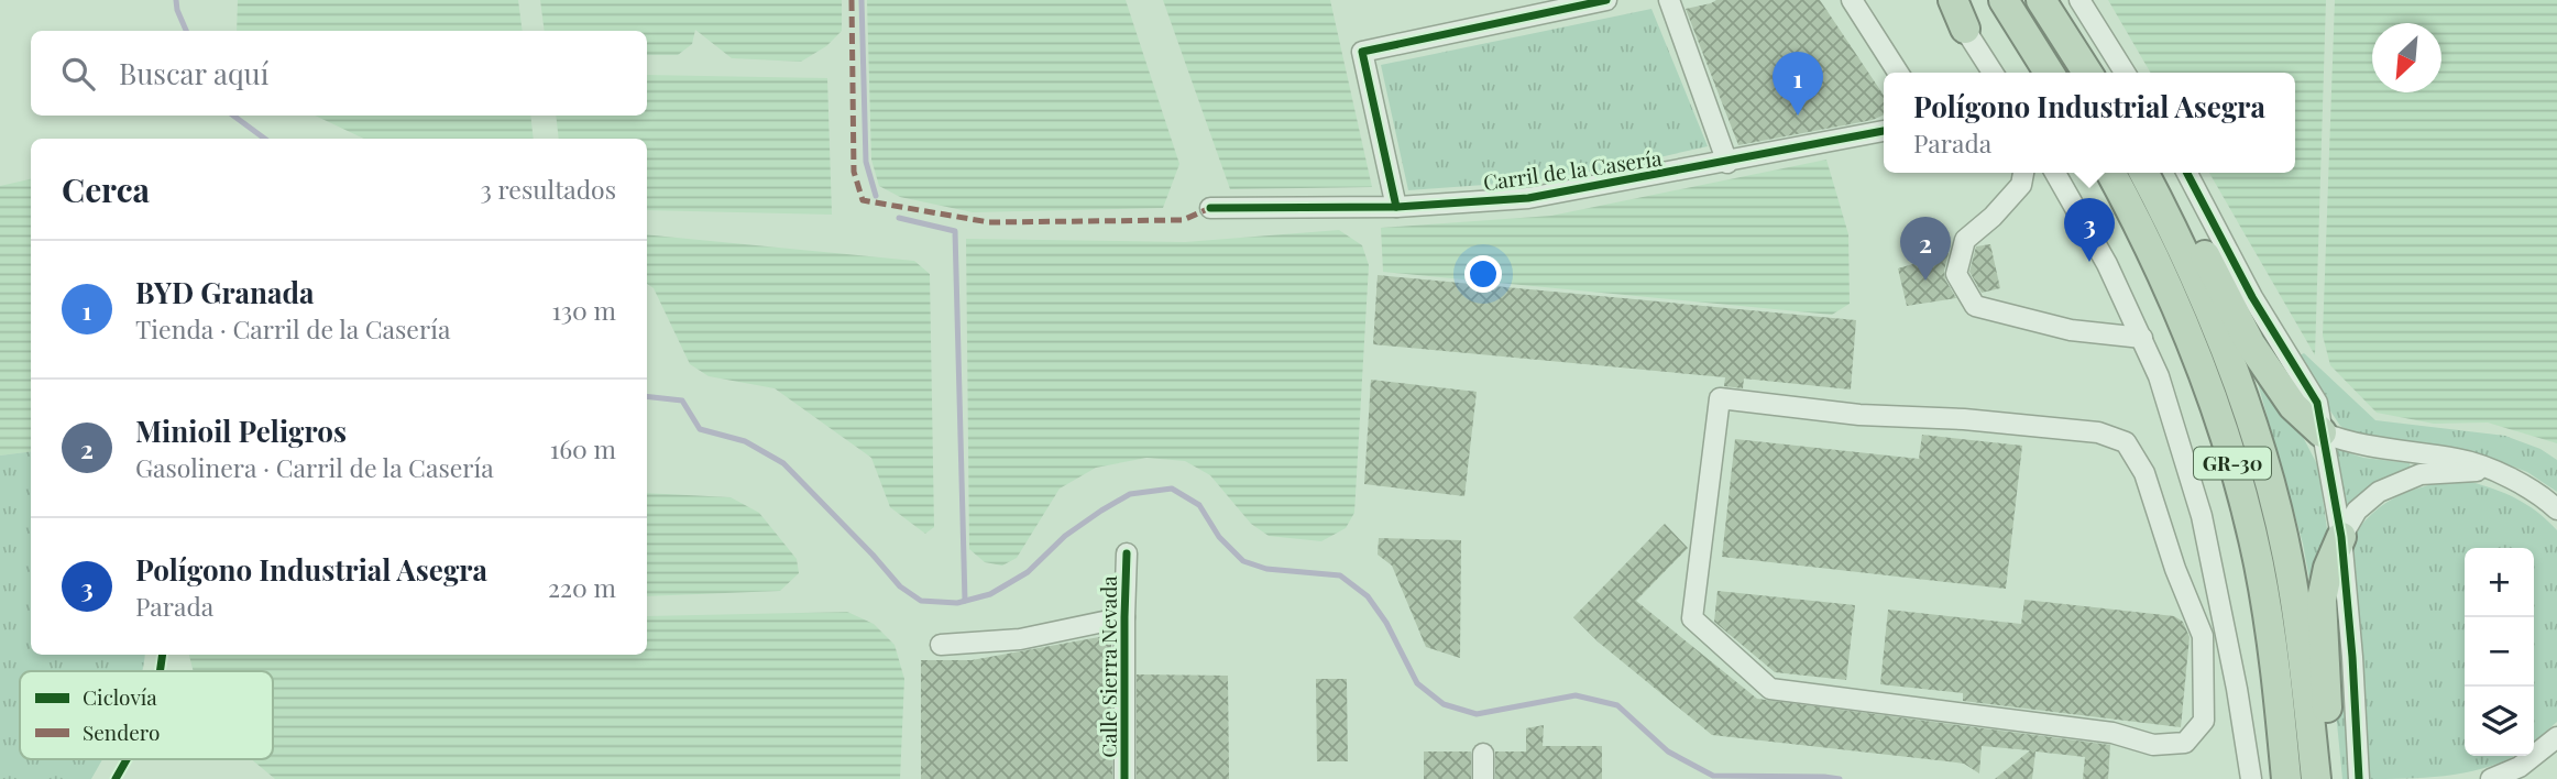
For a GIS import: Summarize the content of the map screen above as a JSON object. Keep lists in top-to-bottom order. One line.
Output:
{"streets":{"highway":["GR-30"],"street":["Carril de la Casería","Calle Sierra Nevada"]},"legend":["Ciclovía","Sendero"],"north":"bottom left","page":{"search":"Buscar aquí","pins":["1","3","2"],"popup":["Polígono Industrial Asegra","Parada"],"heading":["Cerca","3 resultados"],"list":[{"mark":"1","name":"BYD Granada","note":"Tienda · Carril de la Casería","value":"130 m"},{"mark":"2","name":"Minioil Peligros","note":"Gasolinera · Carril de la Casería","value":"160 m"},{"mark":"3","name":"Polígono Industrial Asegra","note":"Parada","value":"220 m"}],"map_buttons":["+","−"]}}
